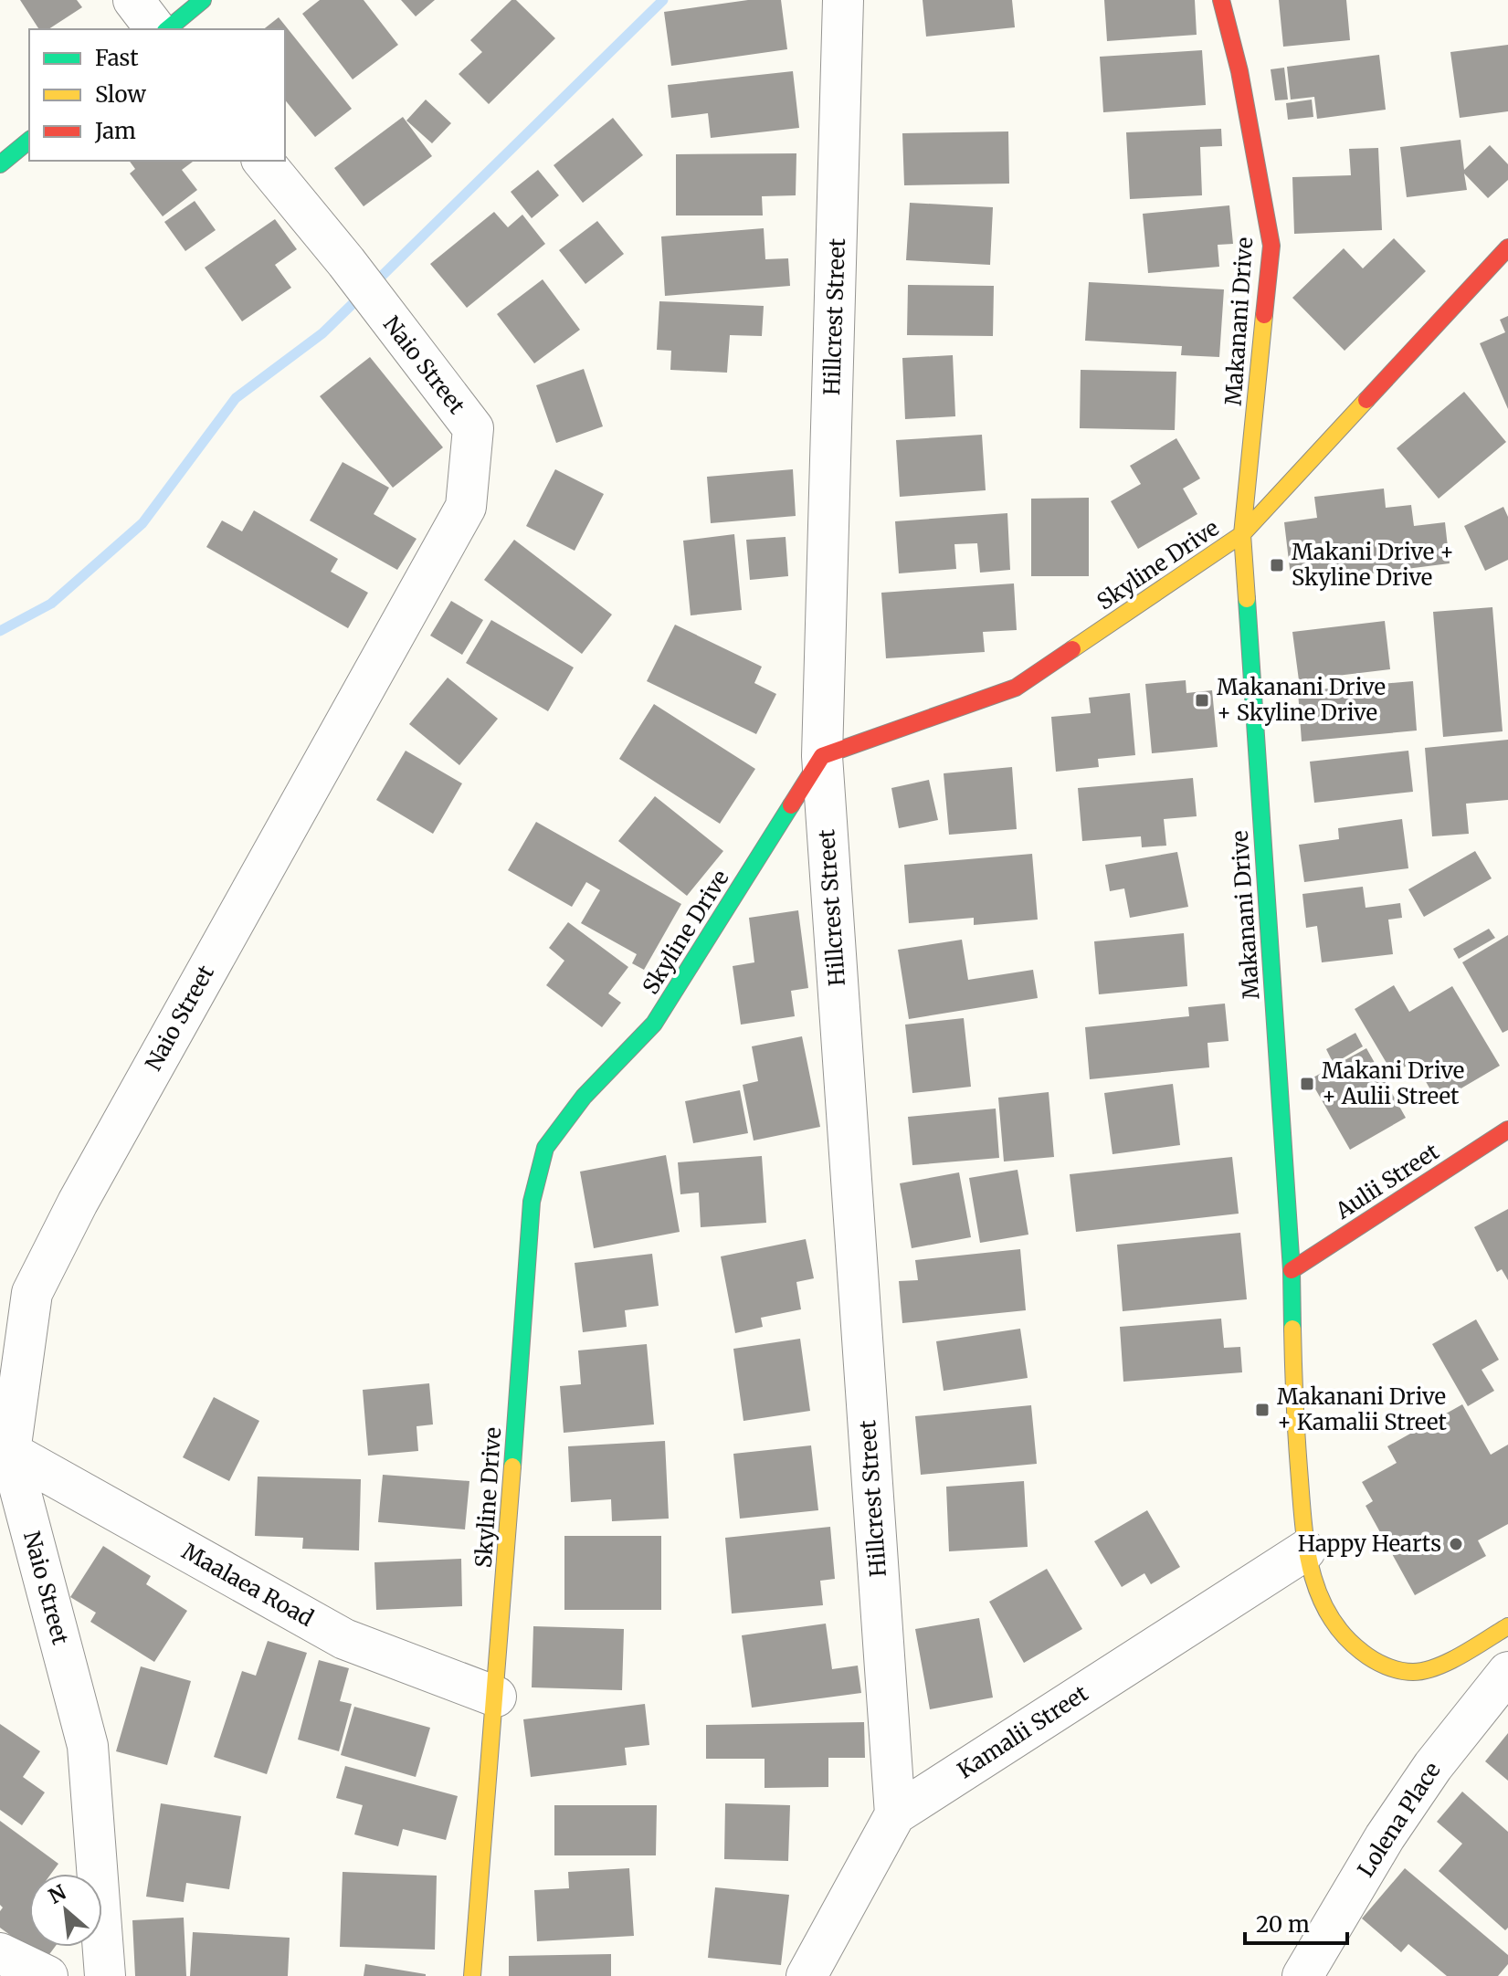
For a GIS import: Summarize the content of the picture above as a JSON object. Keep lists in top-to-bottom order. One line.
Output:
{"streets":{"street":["Hillcrest Street","Makanani Drive","Naio Street","Skyline Drive","Aulii Street","Maalaea Road","Kamalii Street","Lolena Place"]},"crossings":[["Hillcrest Street","Skyline Drive"],["Hillcrest Street","Kamalii Street"],["Makanani Drive","Skyline Drive"],["Makanani Drive","Aulii Street"],["Makanani Drive","Kamalii Street"],["Naio Street","Maalaea Road"],["Skyline Drive","Maalaea Road"]],"places":{"transit":["Makani Drive + Skyline Drive","Makanani Drive + Skyline Drive","Makani Drive + Aulii Street","Makanani Drive + Kamalii Street"],"other":["Happy Hearts"]},"legend":["Fast","Slow","Jam"],"scale_bar":"20 m","north":"top left"}
